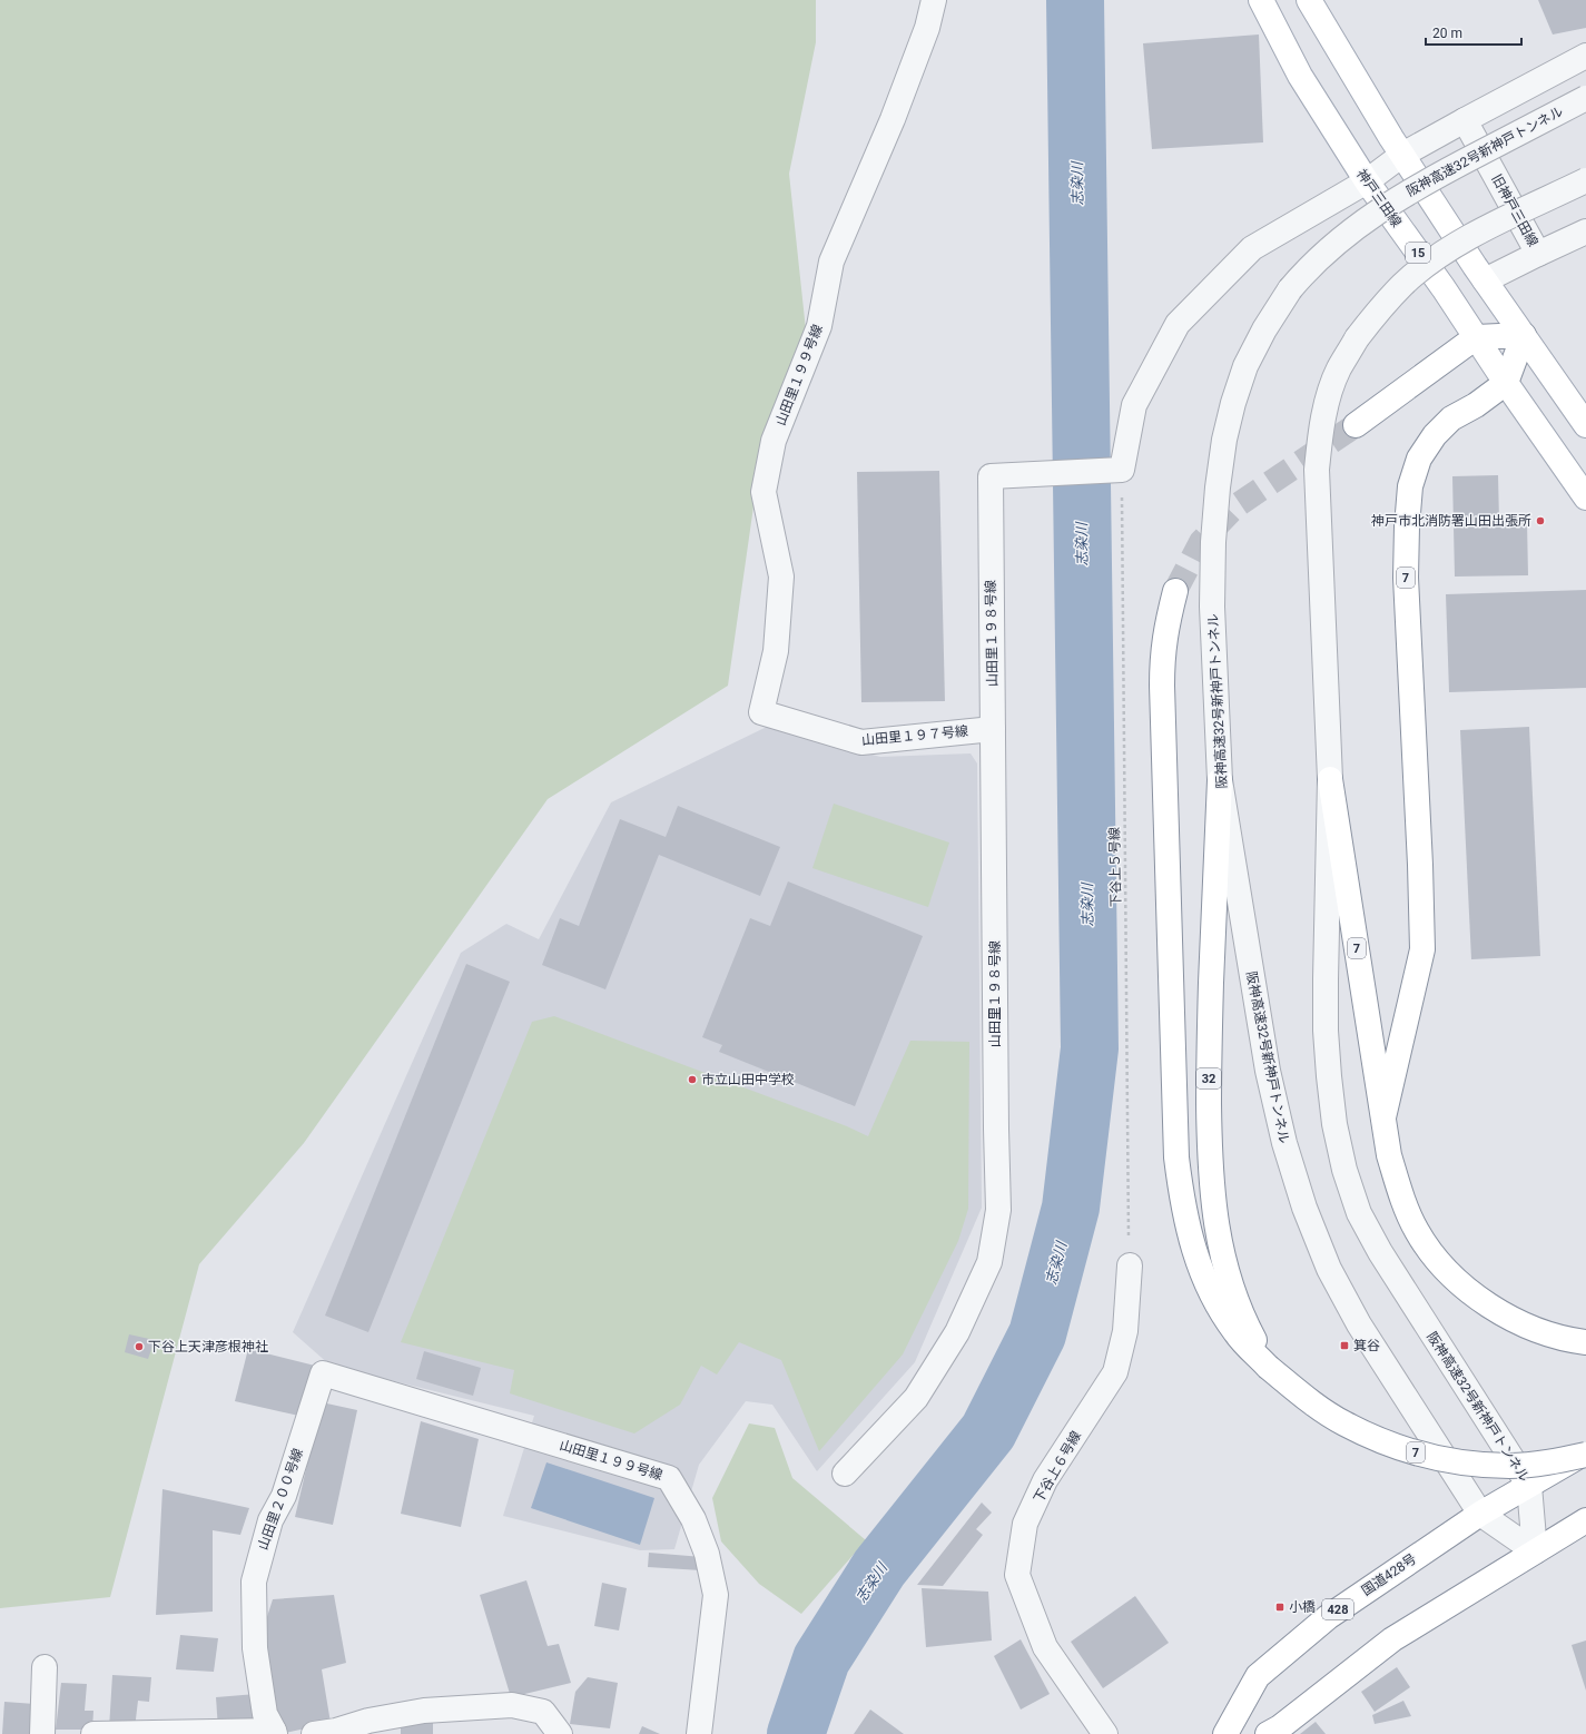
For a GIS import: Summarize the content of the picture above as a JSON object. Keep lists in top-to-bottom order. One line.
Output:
{"streets":{"main road":["神戸三田線","15","7","32","国道428号","428"],"street":["阪神高速32号新神戸トンネル","旧神戸三田線","山田里１９９号線","山田里１９８号線","山田里１９７号線","下谷上６号線","山田里２００号線"],"path":["下谷上５号線"]},"crossings":[["阪神高速32号新神戸トンネル","7"],["阪神高速32号新神戸トンネル","32"],["阪神高速32号新神戸トンネル","国道428号"],["神戸三田線","7"],["山田里１９９号線","山田里１９７号線"],["山田里１９９号線","山田里２００号線"],["7","32"],["7","国道428号"],["山田里１９８号線","山田里１９７号線"],["山田里１９８号線","下谷上５号線"],["下谷上５号線","下谷上６号線"]],"water":["志染川"],"places":{"other":["神戸市北消防署山田出張所","市立山田中学校","下谷上天津彦根神社"],"transit":["箕谷","小橋"]},"scale_bar":"20 m"}
